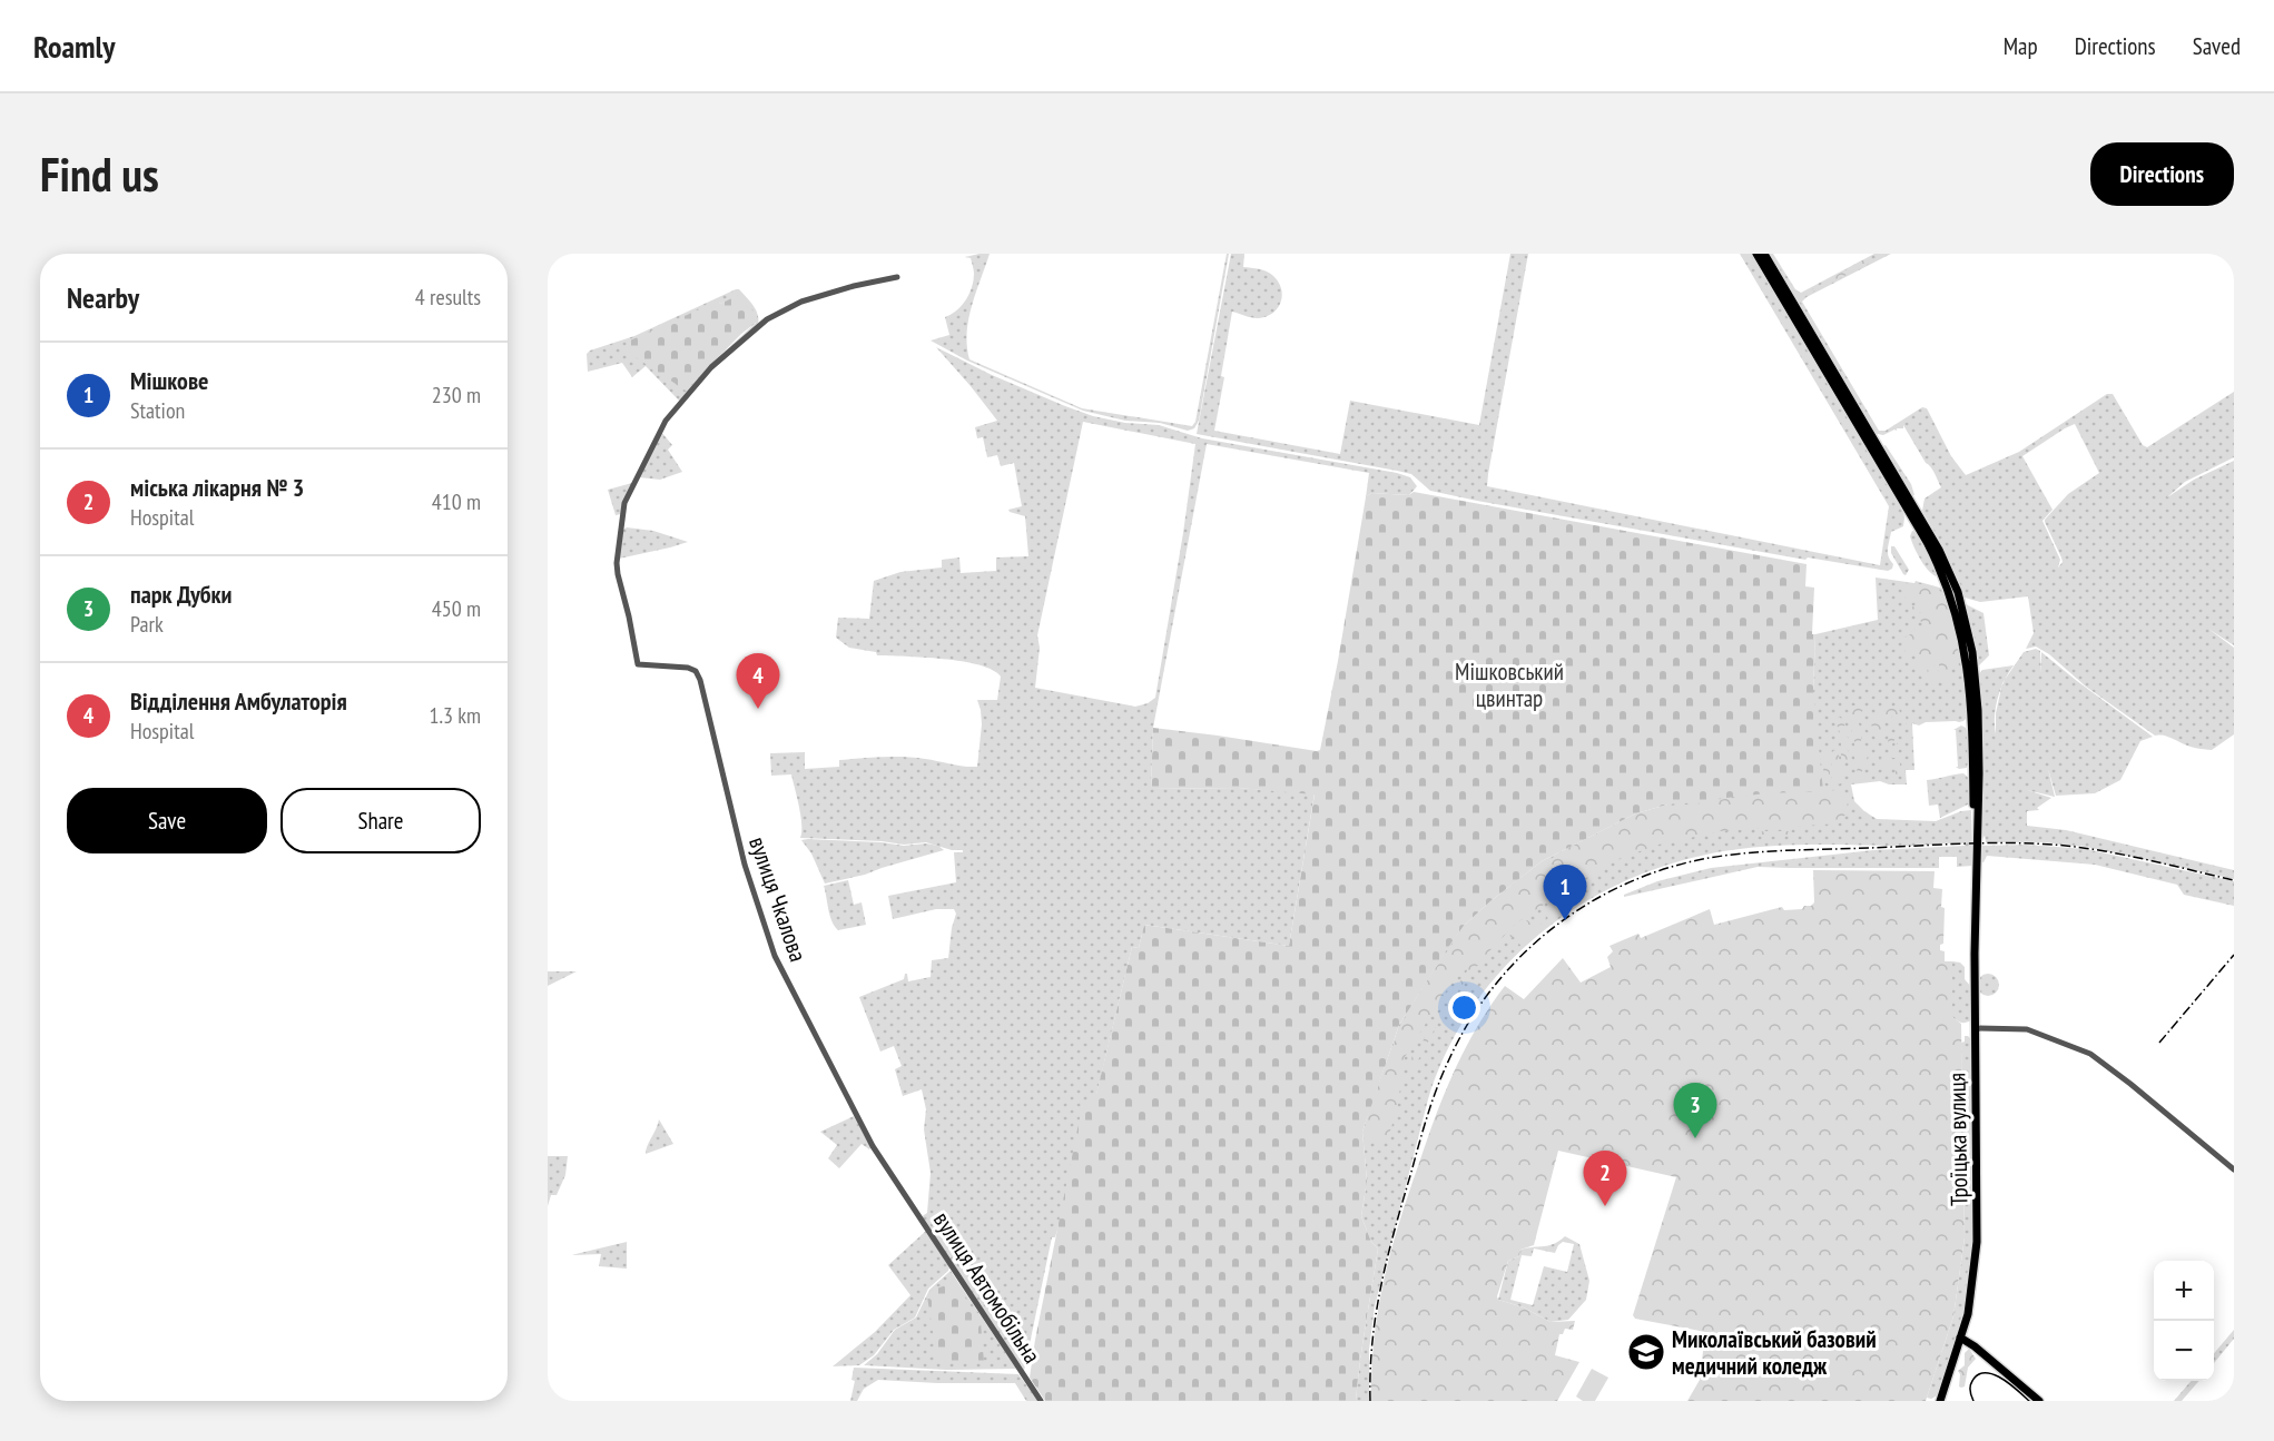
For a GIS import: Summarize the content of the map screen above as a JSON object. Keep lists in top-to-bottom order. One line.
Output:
{"streets":{"main road":["Троїцька вулиця"],"street":["вулиця Чкалова","вулиця Автомобільна"]},"crossings":[["вулиця Чкалова","вулиця Автомобільна"]],"parks":["Мішковський цвинтар"],"places":{"school or university":["Миколаївський базовий медичний коледж"]},"page":{"header":"Roamly","nav":["Map","Directions","Saved"],"buttons":["Directions",["Save","Share"]],"title":"Find us","heading":["Nearby","4 results"],"list":[{"mark":"1","name":"Мішкове","note":"Station","value":"230 m"},{"mark":"2","name":"міська лікарня № 3","note":"Hospital","value":"410 m"},{"mark":"3","name":"парк Дубки","note":"Park","value":"450 m"},{"mark":"4","name":"Відділення Амбулаторія","note":"Hospital","value":"1.3 km"}],"pins":["4","1","3","2"],"map_buttons":["+","−"]}}
